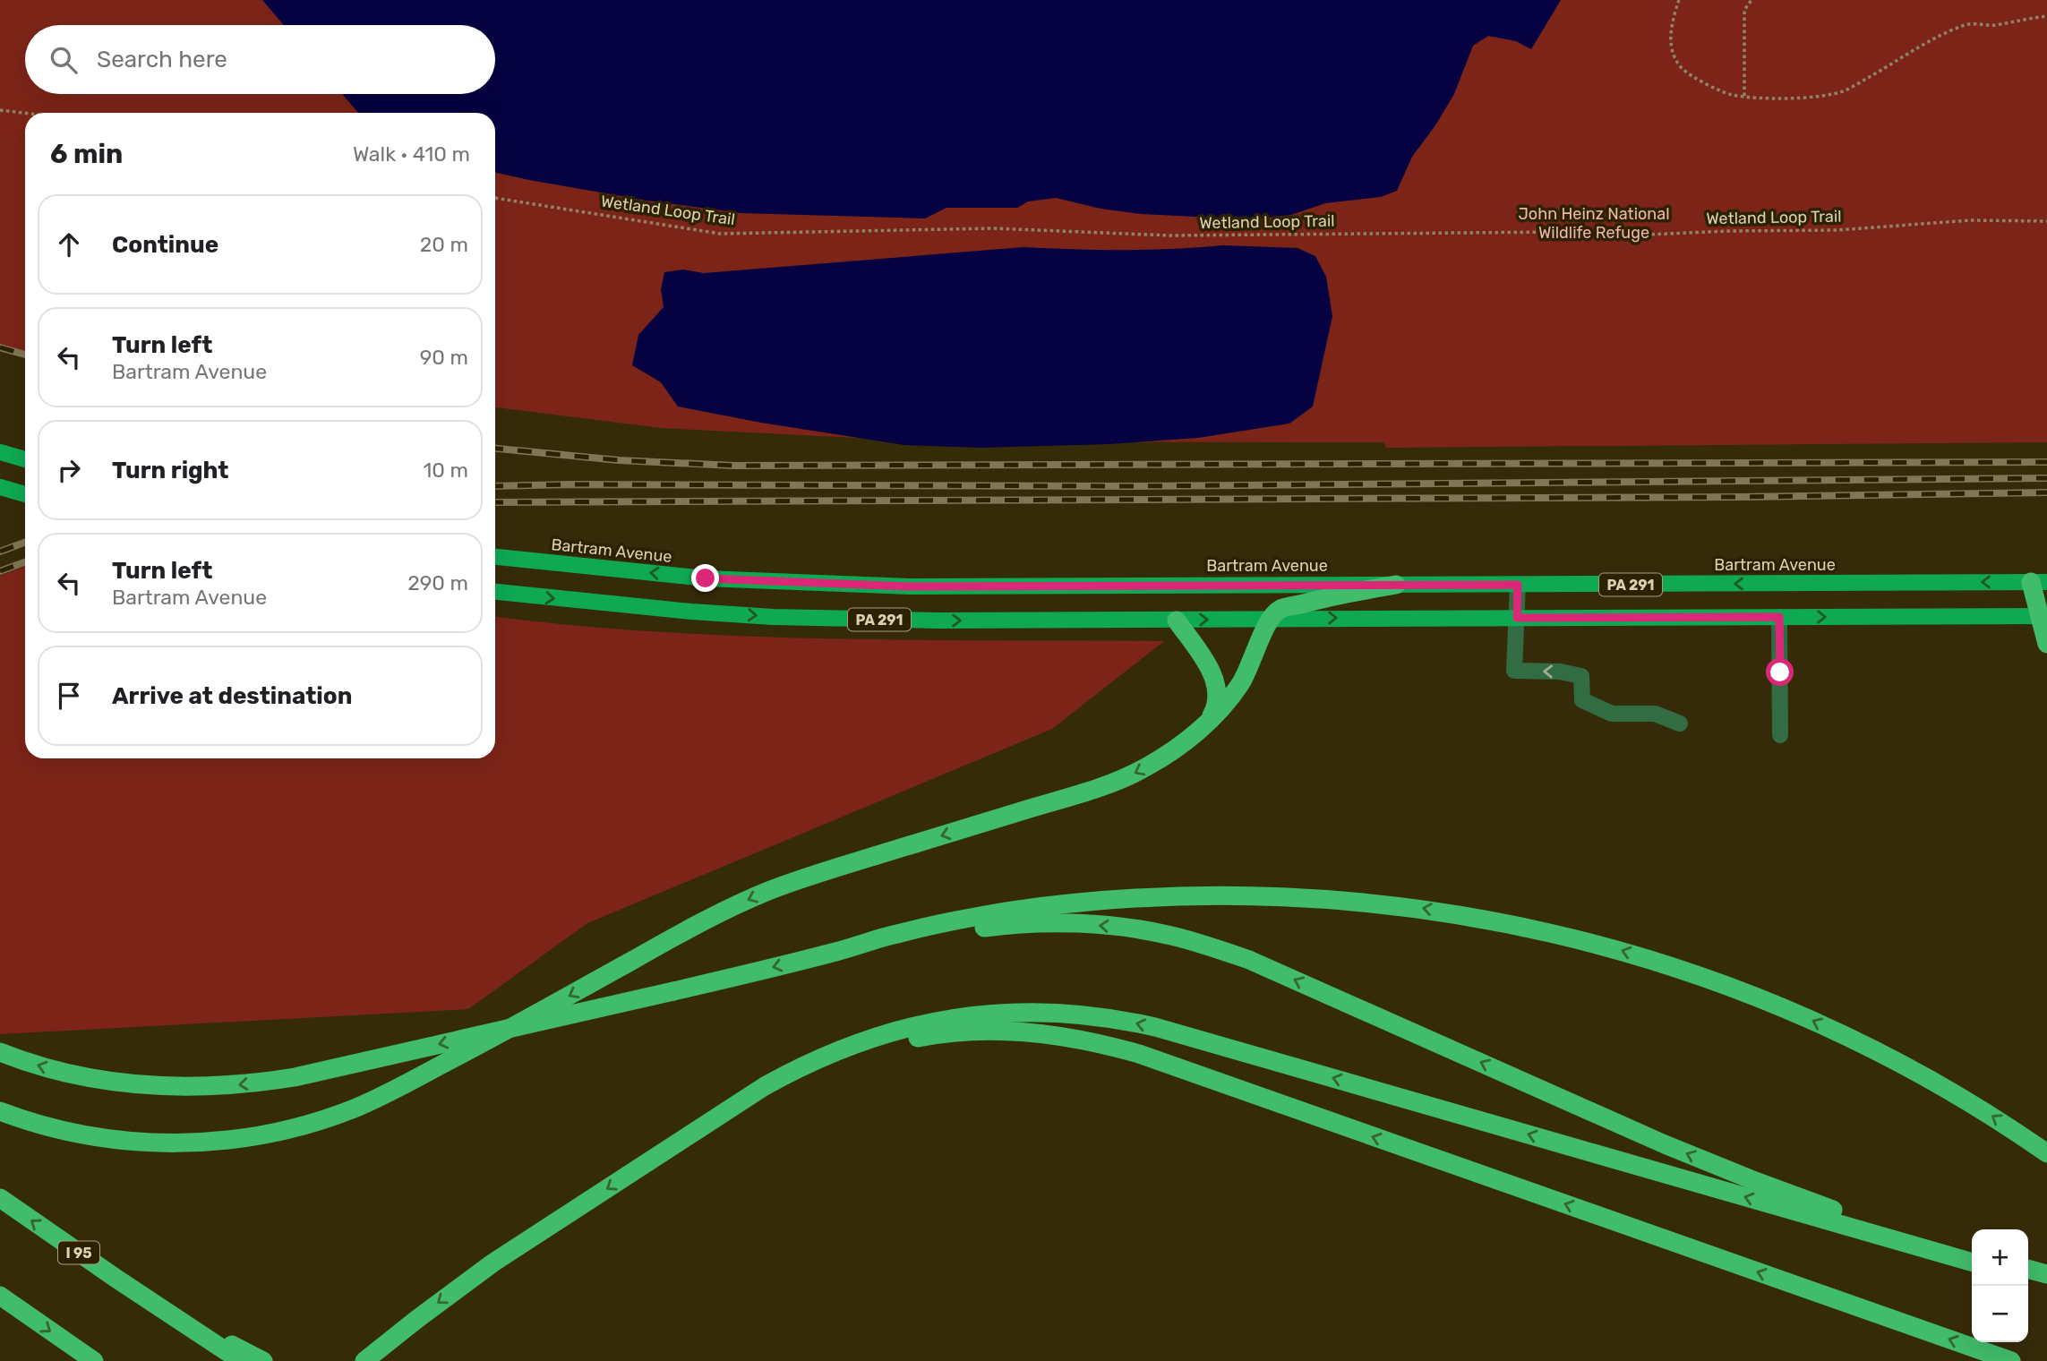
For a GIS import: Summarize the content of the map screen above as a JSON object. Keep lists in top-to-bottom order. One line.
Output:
{"streets":{"highway":["I 95"],"main road":["Bartram Avenue","PA 291"],"path":["Wetland Loop Trail"]},"parks":["John Heinz National Wildlife Refuge"],"page":{"search":"Search here","heading":["6 min","Walk · 410 m"],"list":[["Continue","20 m"],["Turn left","Bartram Avenue","90 m"],["Turn right","10 m"],["Turn left","Bartram Avenue","290 m"],"Arrive at destination"],"map_buttons":["+","−"]}}
